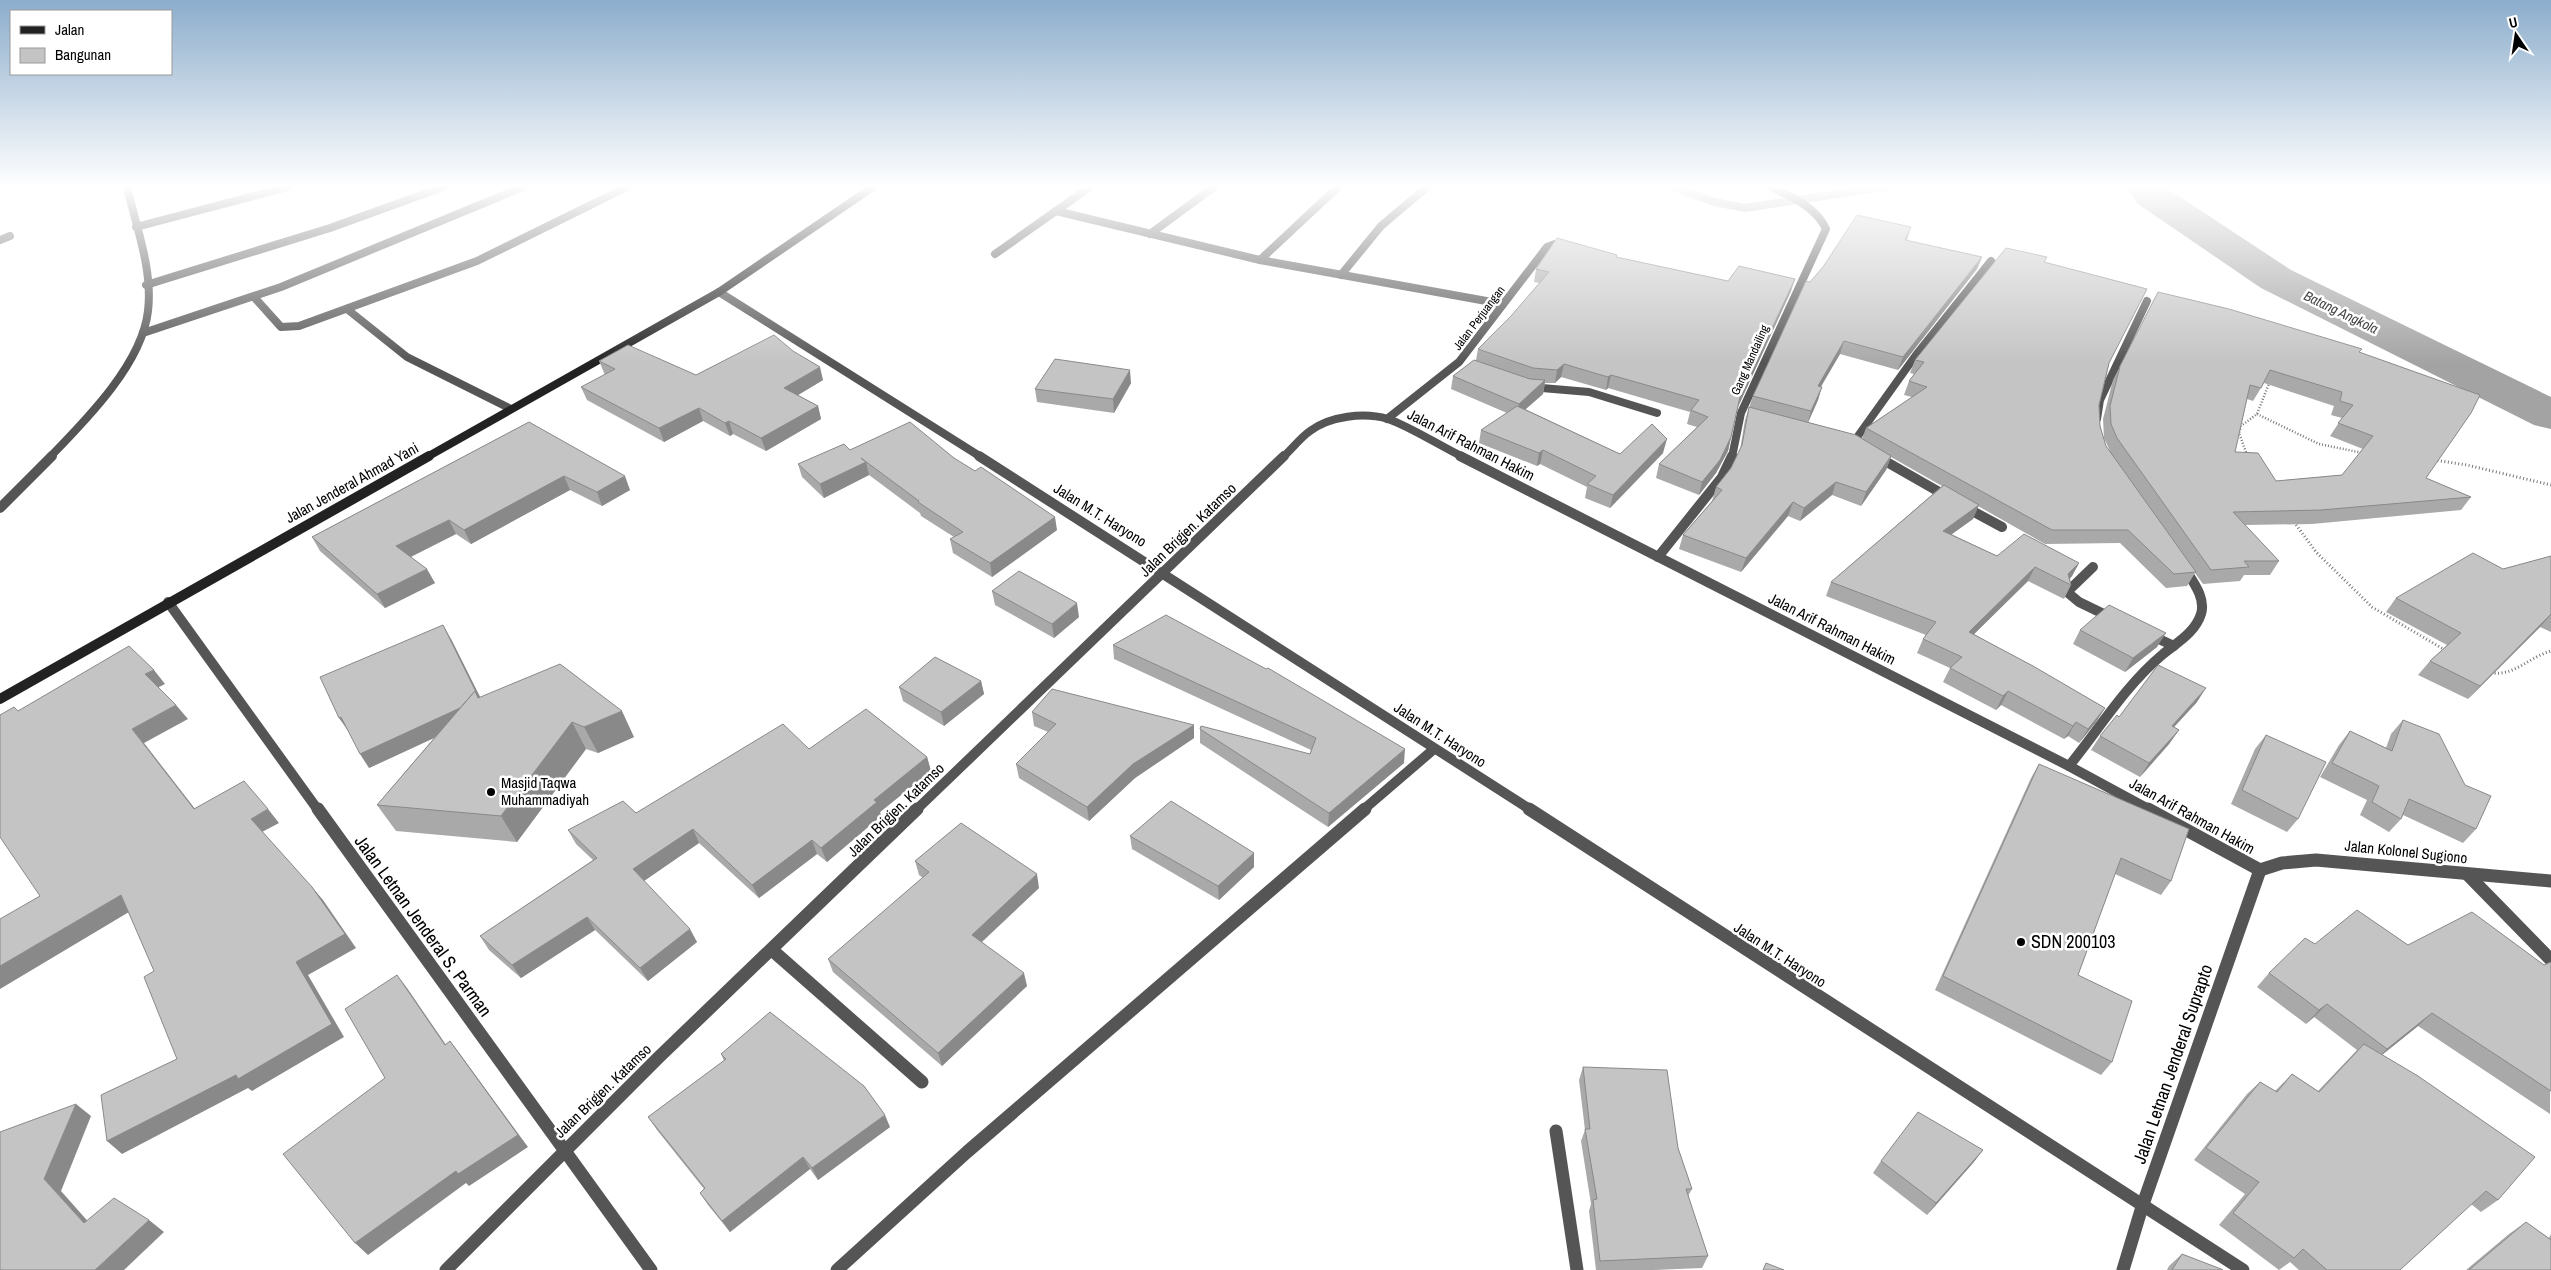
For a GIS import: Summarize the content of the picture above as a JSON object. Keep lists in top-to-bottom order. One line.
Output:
{"streets":{"street":["Jalan Perjuangan","Gang Mandailing","Jalan Arif Rahman Hakim","Jalan Jenderal Ahmad Yani","Jalan M.T. Haryono","Jalan Brigjen. Katamso","Jalan Kolonel Sugiono","Jalan Letnan Jenderal S. Parman","Jalan Letnan Jenderal Suprapto"]},"crossings":[["Jalan Perjuangan","Jalan Arif Rahman Hakim"],["Jalan Perjuangan","Jalan Brigjen. Katamso"],["Gang Mandailing","Jalan Arif Rahman Hakim"],["Jalan Arif Rahman Hakim","Jalan Brigjen. Katamso"],["Jalan Arif Rahman Hakim","Jalan Kolonel Sugiono"],["Jalan Arif Rahman Hakim","Jalan Letnan Jenderal Suprapto"],["Jalan Jenderal Ahmad Yani","Jalan M.T. Haryono"],["Jalan Jenderal Ahmad Yani","Jalan Letnan Jenderal S. Parman"],["Jalan M.T. Haryono","Jalan Brigjen. Katamso"],["Jalan M.T. Haryono","Jalan Letnan Jenderal Suprapto"],["Jalan Brigjen. Katamso","Jalan Letnan Jenderal S. Parman"],["Jalan Kolonel Sugiono","Jalan Letnan Jenderal Suprapto"]],"water":["Batang Angkola"],"places":["Masjid Taqwa Muhammadiyah","SDN 200103"],"legend":["Jalan","Bangunan"],"north":"top"}
